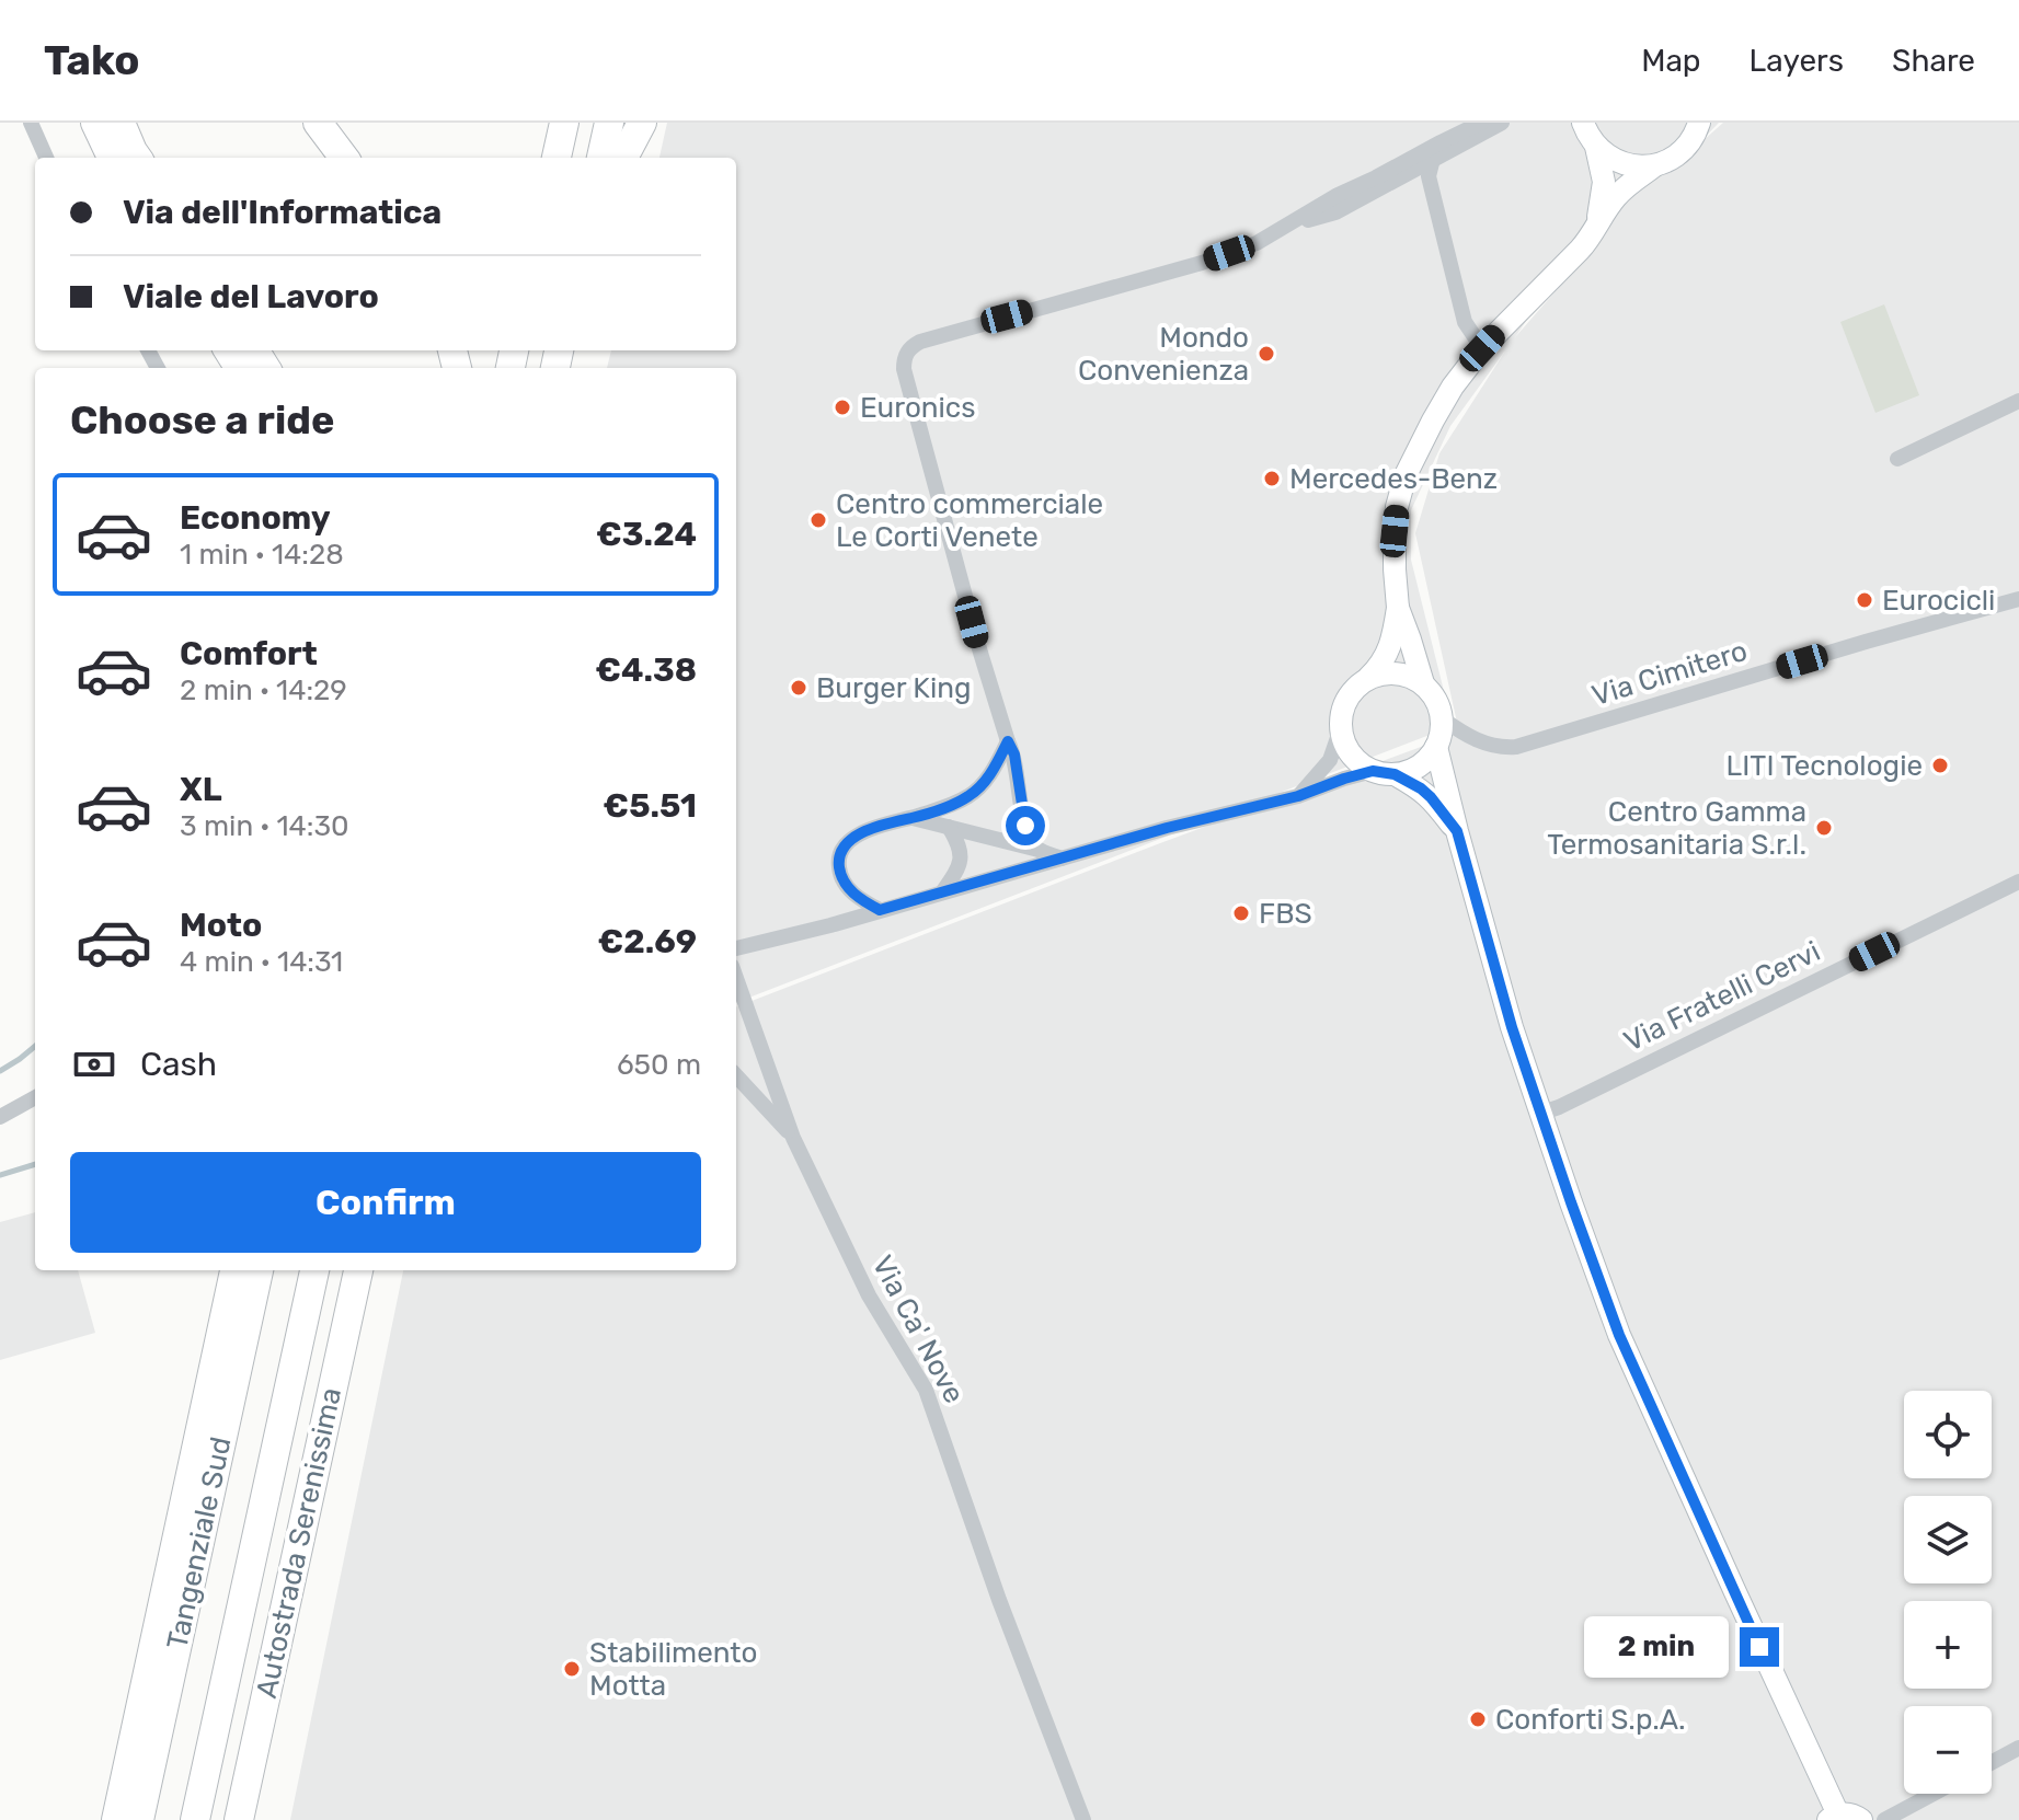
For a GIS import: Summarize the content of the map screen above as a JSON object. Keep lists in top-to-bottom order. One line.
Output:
{"streets":{"highway":["Tangenziale Sud","Autostrada Serenissima"],"street":["Via Cimitero","Via Fratelli Cervi","Via Ca' Nove"]},"places":["Mondo Convenienza","Euronics","Mercedes-Benz","Centro commerciale Le Corti Venete","Eurocicli","Burger King","LITI Tecnologie","Centro Gamma Termosanitaria S.r.l.","FBS","Stabilimento Motta","Conforti S.p.A."],"page":{"header":"Tako","nav":["Map","Layers","Share"],"banner":["Via dell'Informatica","Viale del Lavoro"],"heading":"Choose a ride","list":[{"name":"Economy","note":"1 min · 14:28","value":"€3.24"},{"name":"Comfort","note":"2 min · 14:29","value":"€4.38"},{"name":"XL","note":"3 min · 14:30","value":"€5.51"},{"name":"Moto","note":"4 min · 14:31","value":"€2.69"}],"pay":["Cash","650 m"],"buttons":"Confirm","map_buttons":["+","−"],"bubble":"2 min"}}
